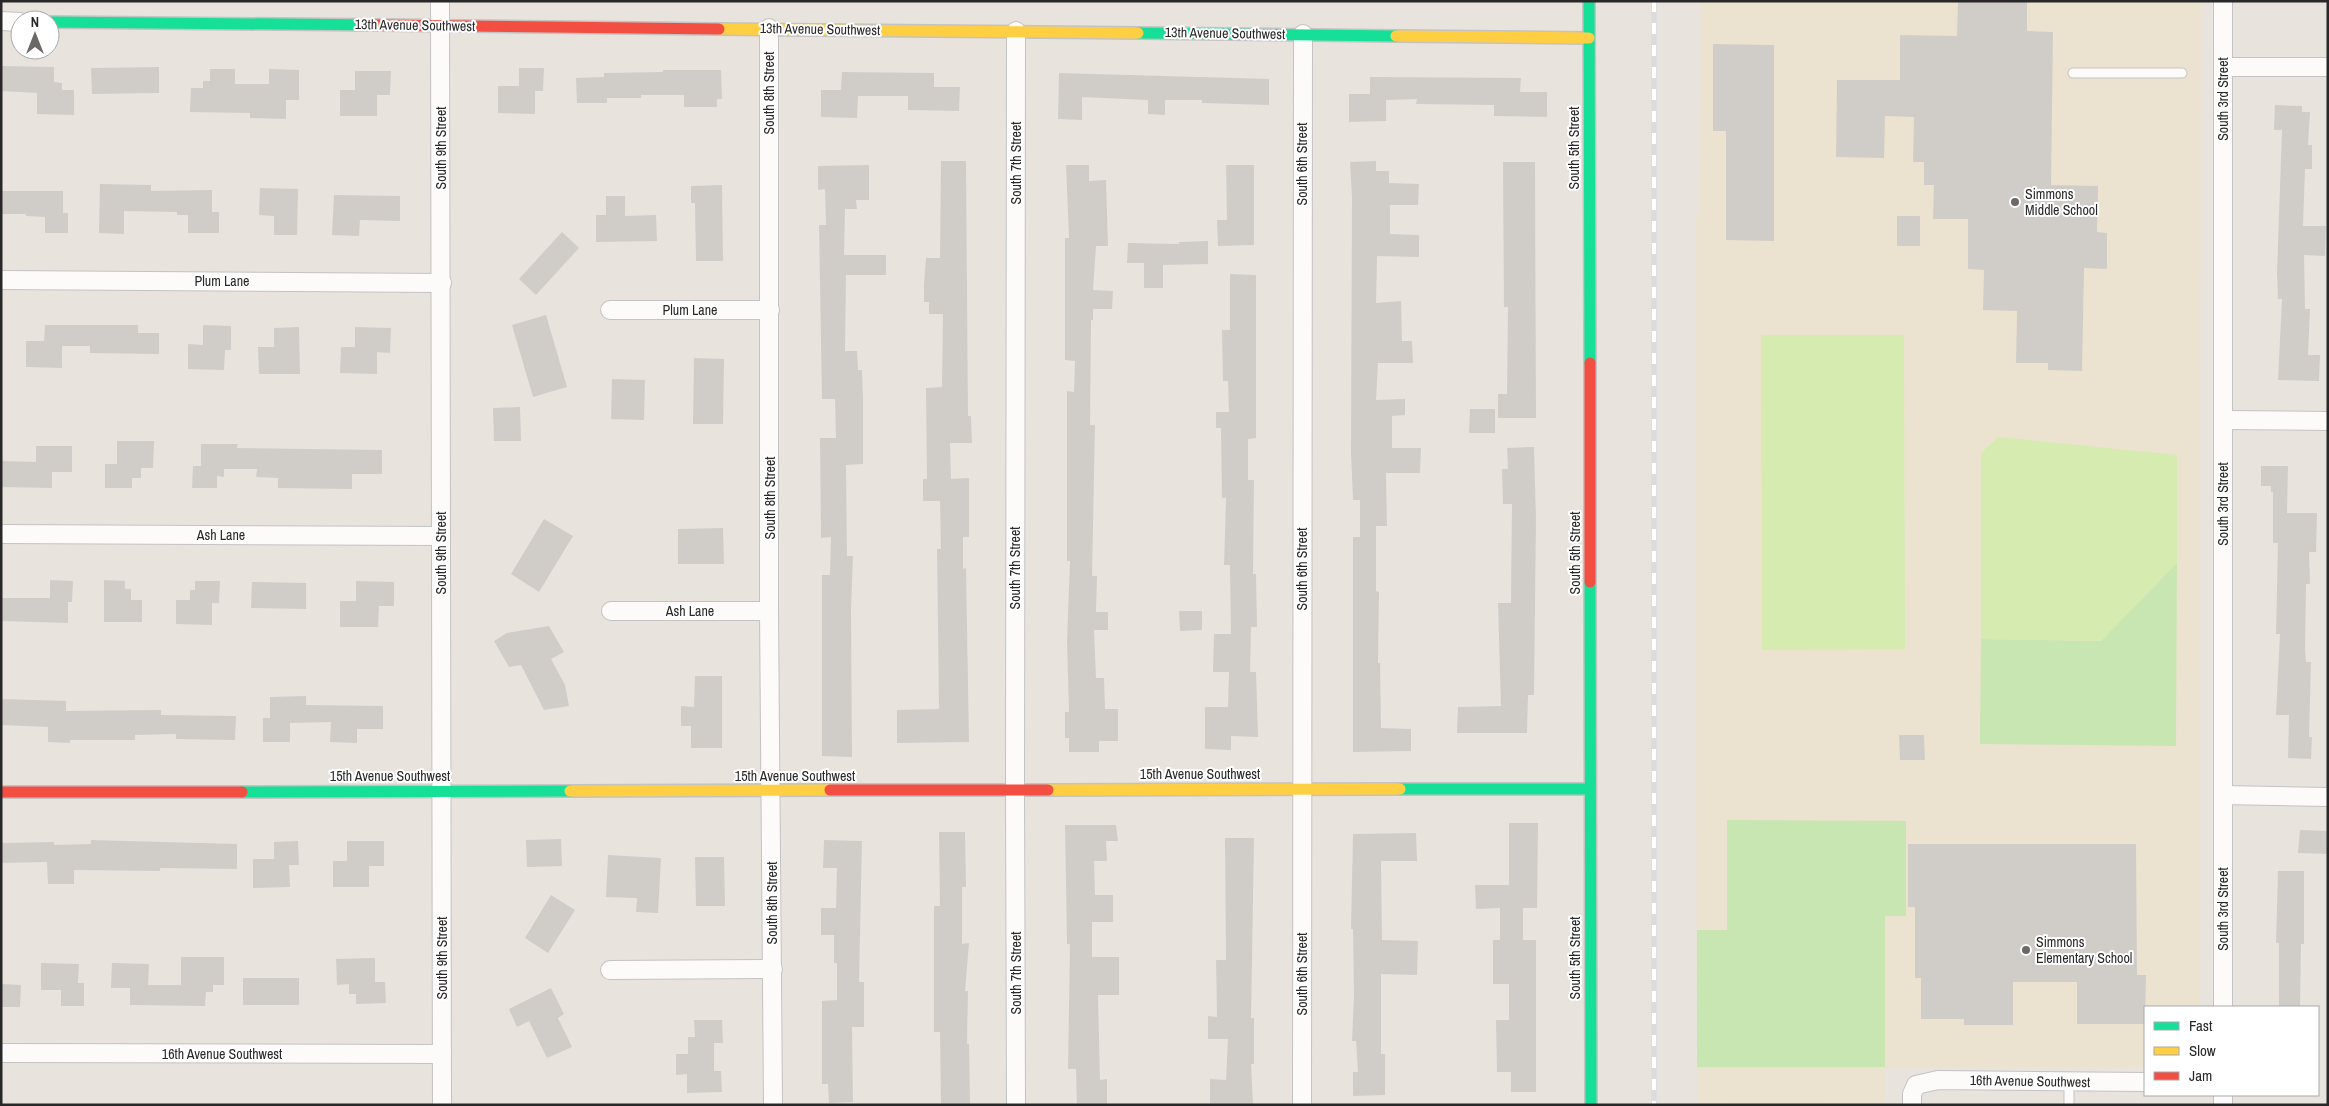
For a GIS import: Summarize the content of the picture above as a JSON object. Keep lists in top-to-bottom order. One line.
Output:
{"streets":{"street":["13th Avenue Southwest","South 8th Street","South 3rd Street","South 9th Street","South 5th Street","South 7th Street","South 6th Street","Plum Lane","Ash Lane","15th Avenue Southwest","16th Avenue Southwest"]},"crossings":[["13th Avenue Southwest","South 8th Street"],["13th Avenue Southwest","South 9th Street"],["13th Avenue Southwest","South 5th Street"],["13th Avenue Southwest","South 7th Street"],["13th Avenue Southwest","South 6th Street"],["South 8th Street","Plum Lane"],["South 8th Street","Ash Lane"],["South 8th Street","15th Avenue Southwest"],["South 9th Street","Plum Lane"],["South 9th Street","Ash Lane"],["South 9th Street","15th Avenue Southwest"],["South 9th Street","16th Avenue Southwest"],["South 5th Street","15th Avenue Southwest"],["South 7th Street","15th Avenue Southwest"],["South 6th Street","15th Avenue Southwest"]],"places":["Simmons Middle School","Simmons Elementary School"],"legend":["Fast","Slow","Jam"],"north":"top"}
